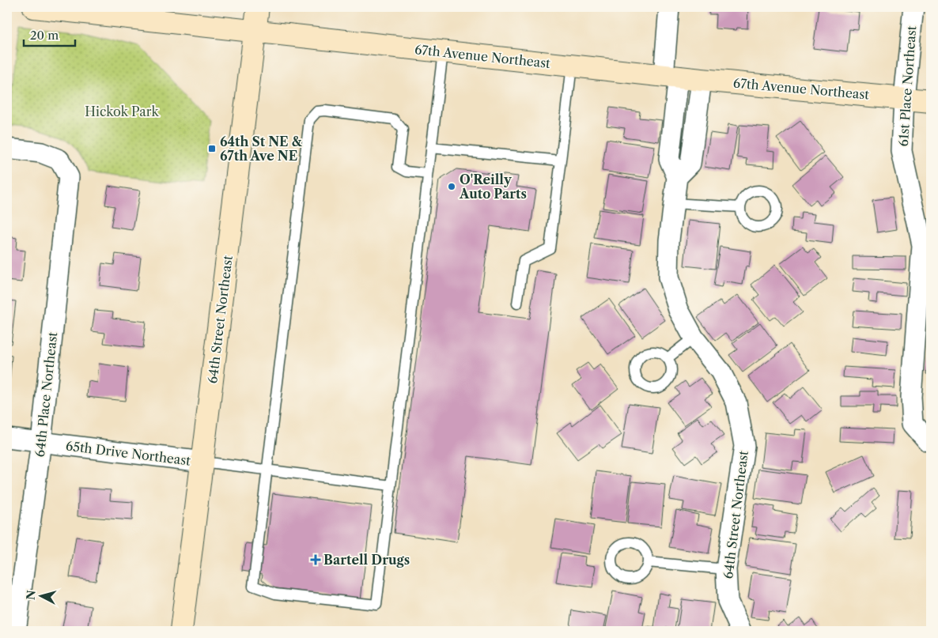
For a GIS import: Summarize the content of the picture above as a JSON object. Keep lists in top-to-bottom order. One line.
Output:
{"streets":{"main road":["67th Avenue Northeast","64th Street Northeast"],"street":["61st Place Northeast","64th Place Northeast","65th Drive Northeast"]},"crossings":[["67th Avenue Northeast","61st Place Northeast"],["67th Avenue Northeast","64th Street Northeast"],["64th Street Northeast","65th Drive Northeast"],["64th Place Northeast","65th Drive Northeast"]],"parks":["Hickok Park"],"places":{"transit":["64th St NE & 67th Ave NE"],"other":["O'Reilly Auto Parts"],"health":["Bartell Drugs"]},"scale_bar":"20 m","north":"left"}
